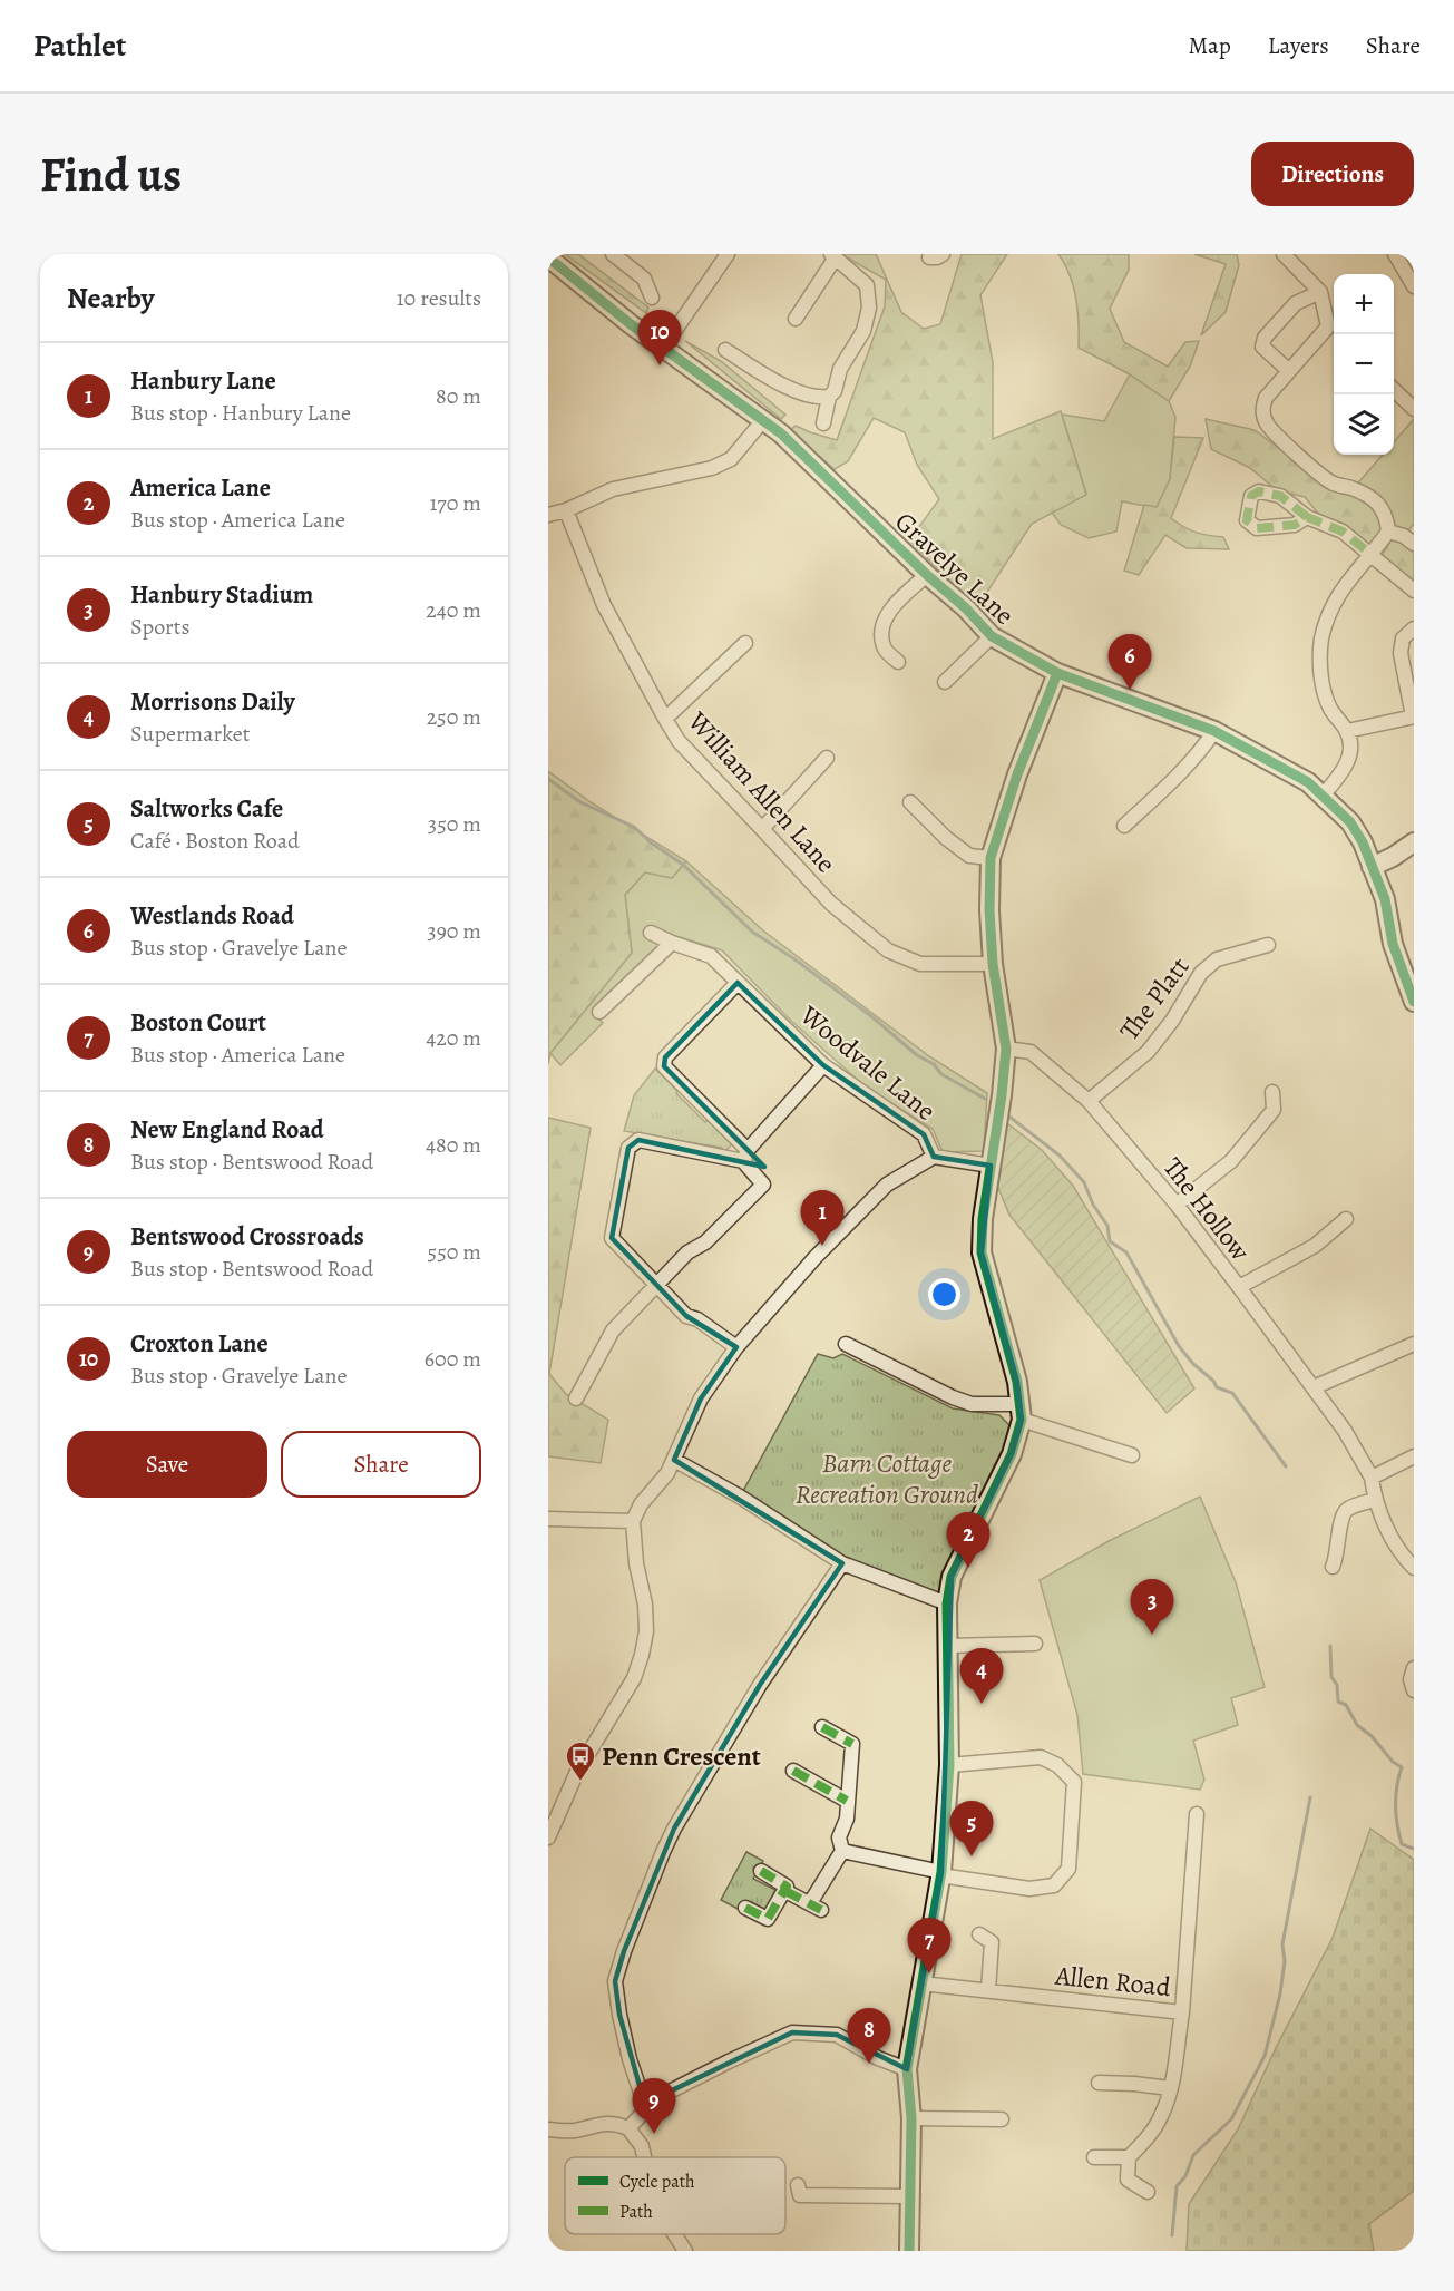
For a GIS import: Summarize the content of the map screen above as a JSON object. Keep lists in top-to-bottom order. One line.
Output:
{"streets":{"street":["Gravelye Lane","William Allen Lane","The Platt","Woodvale Lane","The Hollow","Allen Road"]},"crossings":[["The Platt","The Hollow"]],"parks":["Barn Cottage Recreation Ground"],"places":{"bus stop":["Penn Crescent"]},"legend":["Cycle path","Path"],"page":{"header":"Pathlet","nav":["Map","Layers","Share"],"buttons":["Directions",["Save","Share"]],"title":"Find us","heading":["Nearby","10 results"],"map_buttons":["+","−"],"pins":["10","6","1","2","3","4","5","7","8","9"],"list":[{"mark":"1","name":"Hanbury Lane","note":"Bus stop · Hanbury Lane","value":"80 m"},{"mark":"2","name":"America Lane","note":"Bus stop · America Lane","value":"170 m"},{"mark":"3","name":"Hanbury Stadium","note":"Sports","value":"240 m"},{"mark":"4","name":"Morrisons Daily","note":"Supermarket","value":"250 m"},{"mark":"5","name":"Saltworks Cafe","note":"Café · Boston Road","value":"350 m"},{"mark":"6","name":"Westlands Road","note":"Bus stop · Gravelye Lane","value":"390 m"},{"mark":"7","name":"Boston Court","note":"Bus stop · America Lane","value":"420 m"},{"mark":"8","name":"New England Road","note":"Bus stop · Bentswood Road","value":"480 m"},{"mark":"9","name":"Bentswood Crossroads","note":"Bus stop · Bentswood Road","value":"550 m"},{"mark":"10","name":"Croxton Lane","note":"Bus stop · Gravelye Lane","value":"600 m"}]}}
